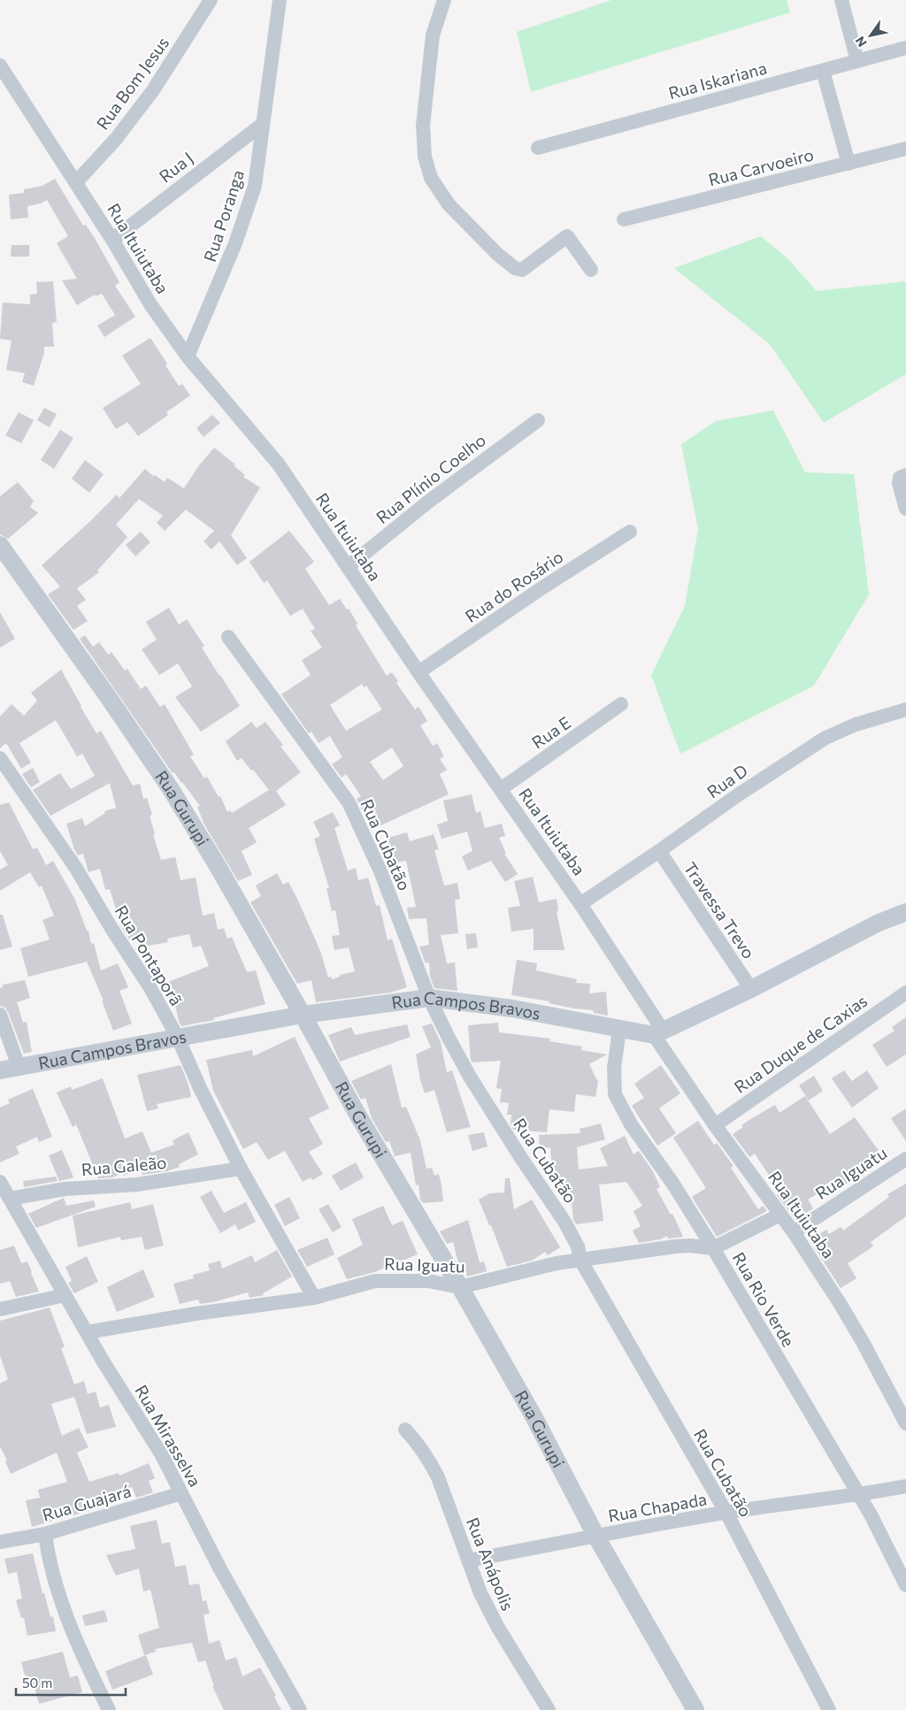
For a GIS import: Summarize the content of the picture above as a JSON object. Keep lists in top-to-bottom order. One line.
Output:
{"streets":{"street":["Rua Iskariana","Rua Bom Jesus","Rua J","Rua Carvoeiro","Rua Poranga","Rua Ituiutaba","Rua Plínio Coelho","Rua do Rosário","Rua E","Rua D","Rua Gurupi","Rua Cubatão","Travessa Trevo","Rua Pontaporã","Rua Campos Bravos","Rua Duque de Caxias","Rua Galeão","Rua Iguatu","Rua Rio Verde","Rua Mirasselva","Rua Guajará","Rua Chapada","Rua Anápolis"]},"crossings":[["Rua Bom Jesus","Rua Ituiutaba"],["Rua J","Rua Poranga"],["Rua J","Rua Ituiutaba"],["Rua Poranga","Rua Ituiutaba"],["Rua Ituiutaba","Rua Plínio Coelho"],["Rua Ituiutaba","Rua do Rosário"],["Rua Ituiutaba","Rua E"],["Rua Ituiutaba","Rua D"],["Rua Ituiutaba","Rua Campos Bravos"],["Rua Ituiutaba","Rua Duque de Caxias"],["Rua Ituiutaba","Rua Iguatu"],["Rua D","Travessa Trevo"],["Rua Gurupi","Rua Campos Bravos"],["Rua Gurupi","Rua Iguatu"],["Rua Gurupi","Rua Chapada"],["Rua Cubatão","Rua Campos Bravos"],["Rua Cubatão","Rua Iguatu"],["Rua Cubatão","Rua Chapada"],["Rua Pontaporã","Rua Campos Bravos"],["Rua Pontaporã","Rua Galeão"],["Rua Pontaporã","Rua Iguatu"],["Rua Campos Bravos","Rua Rio Verde"],["Rua Galeão","Rua Mirasselva"],["Rua Iguatu","Rua Rio Verde"],["Rua Iguatu","Rua Mirasselva"],["Rua Rio Verde","Rua Chapada"],["Rua Mirasselva","Rua Guajará"],["Rua Chapada","Rua Anápolis"]],"scale_bar":"50 m","north":"bottom left"}
